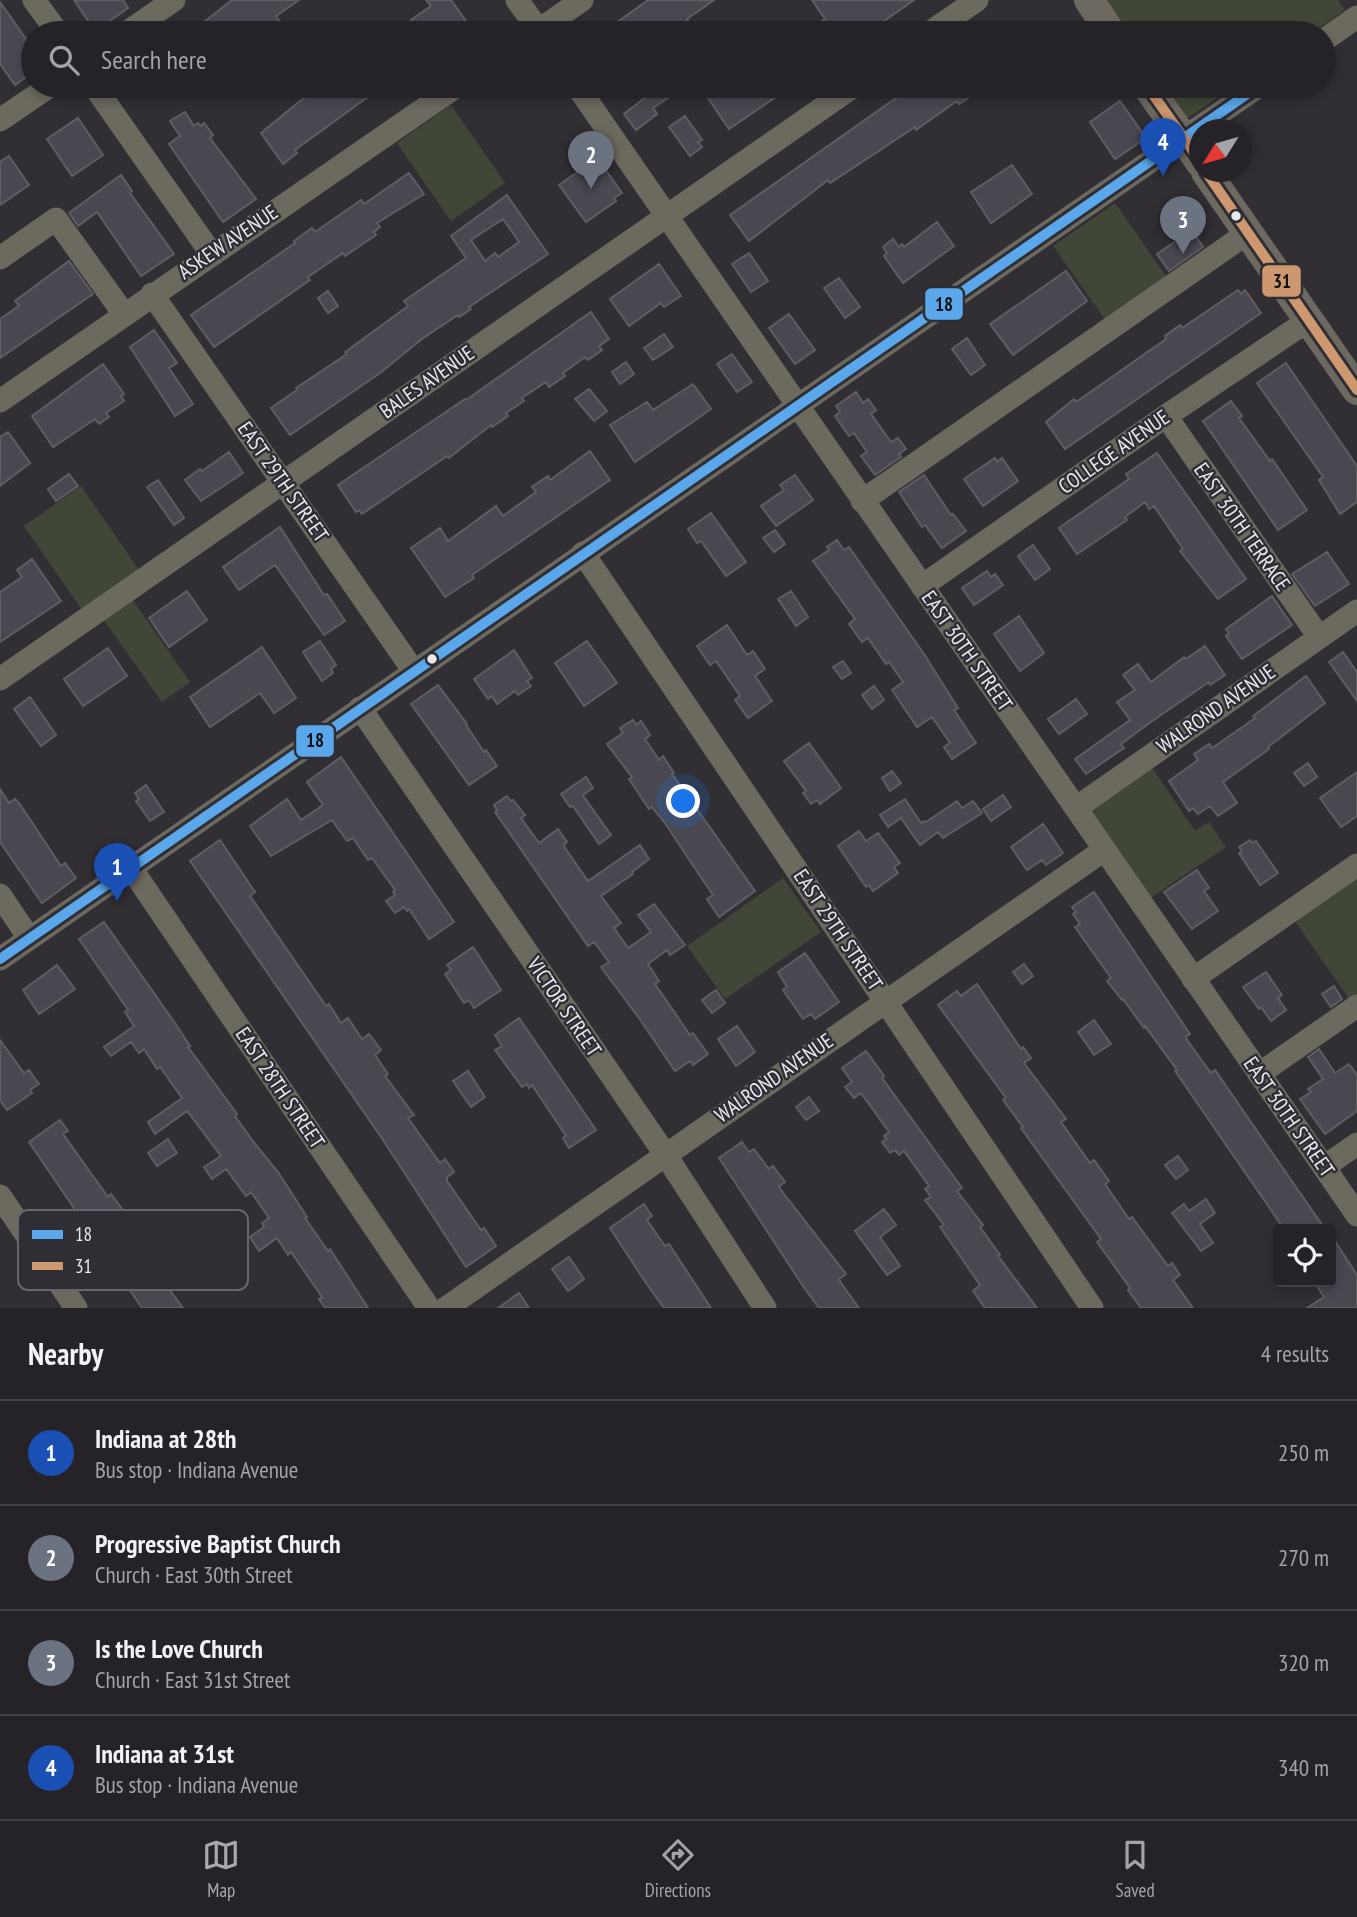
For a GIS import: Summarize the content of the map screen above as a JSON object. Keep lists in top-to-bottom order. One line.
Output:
{"streets":{"street":["ASKEW AVENUE","BALES AVENUE","COLLEGE AVENUE","EAST 29TH STREET","EAST 30TH TERRACE","EAST 30TH STREET","WALROND AVENUE","VICTOR STREET","EAST 28TH STREET"]},"crossings":[["ASKEW AVENUE","EAST 29TH STREET"],["BALES AVENUE","EAST 29TH STREET"],["BALES AVENUE","EAST 30TH STREET"],["COLLEGE AVENUE","EAST 30TH TERRACE"],["COLLEGE AVENUE","EAST 30TH STREET"],["EAST 29TH STREET","WALROND AVENUE"],["EAST 30TH TERRACE","WALROND AVENUE"],["EAST 30TH STREET","WALROND AVENUE"],["WALROND AVENUE","VICTOR STREET"]],"lines":["transit line 18","transit line 31"],"legend":["18","31"],"north":"bottom left","page":{"search":"Search here","pins":["4","2","3","1"],"heading":["Nearby","4 results"],"list":[{"mark":"1","name":"Indiana at 28th","note":"Bus stop · Indiana Avenue","value":"250 m"},{"mark":"2","name":"Progressive Baptist Church","note":"Church · East 30th Street","value":"270 m"},{"mark":"3","name":"Is the Love Church","note":"Church · East 31st Street","value":"320 m"},{"mark":"4","name":"Indiana at 31st","note":"Bus stop · Indiana Avenue","value":"340 m"}],"nav":["Map","Directions","Saved"]}}
